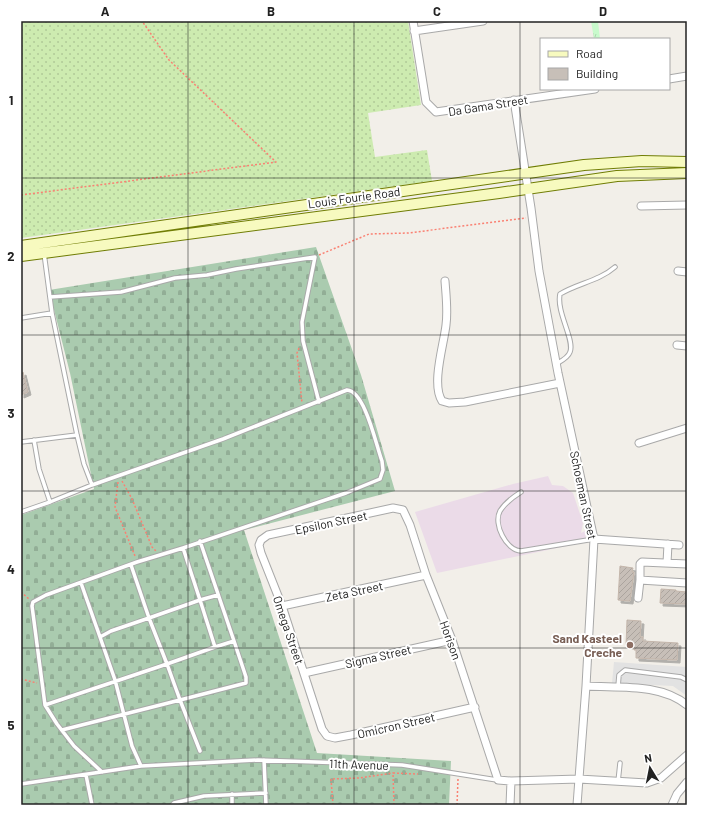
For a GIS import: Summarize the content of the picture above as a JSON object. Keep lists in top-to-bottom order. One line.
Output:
{"streets":{"main road":["Louis Fourie Road"],"street":["Da Gama Street","Schoeman Street","Epsilon Street","Zeta Street","Omega Street","Horison","Sigma Street","Omicron Street","11th Avenue"]},"crossings":[["Da Gama Street","Schoeman Street"],["Louis Fourie Road","Schoeman Street"],["Schoeman Street","11th Avenue"],["Epsilon Street","Omega Street"],["Epsilon Street","Horison"],["Zeta Street","Omega Street"],["Zeta Street","Horison"],["Omega Street","Sigma Street"],["Omega Street","Omicron Street"],["Horison","Sigma Street"],["Horison","Omicron Street"],["Horison","11th Avenue"]],"places":["Sand Kasteel Creche"],"legend":["Road","Building"],"north":"top","grid":{"columns":["A","B","C","D"],"rows":["1","2","3","4","5"]}}
